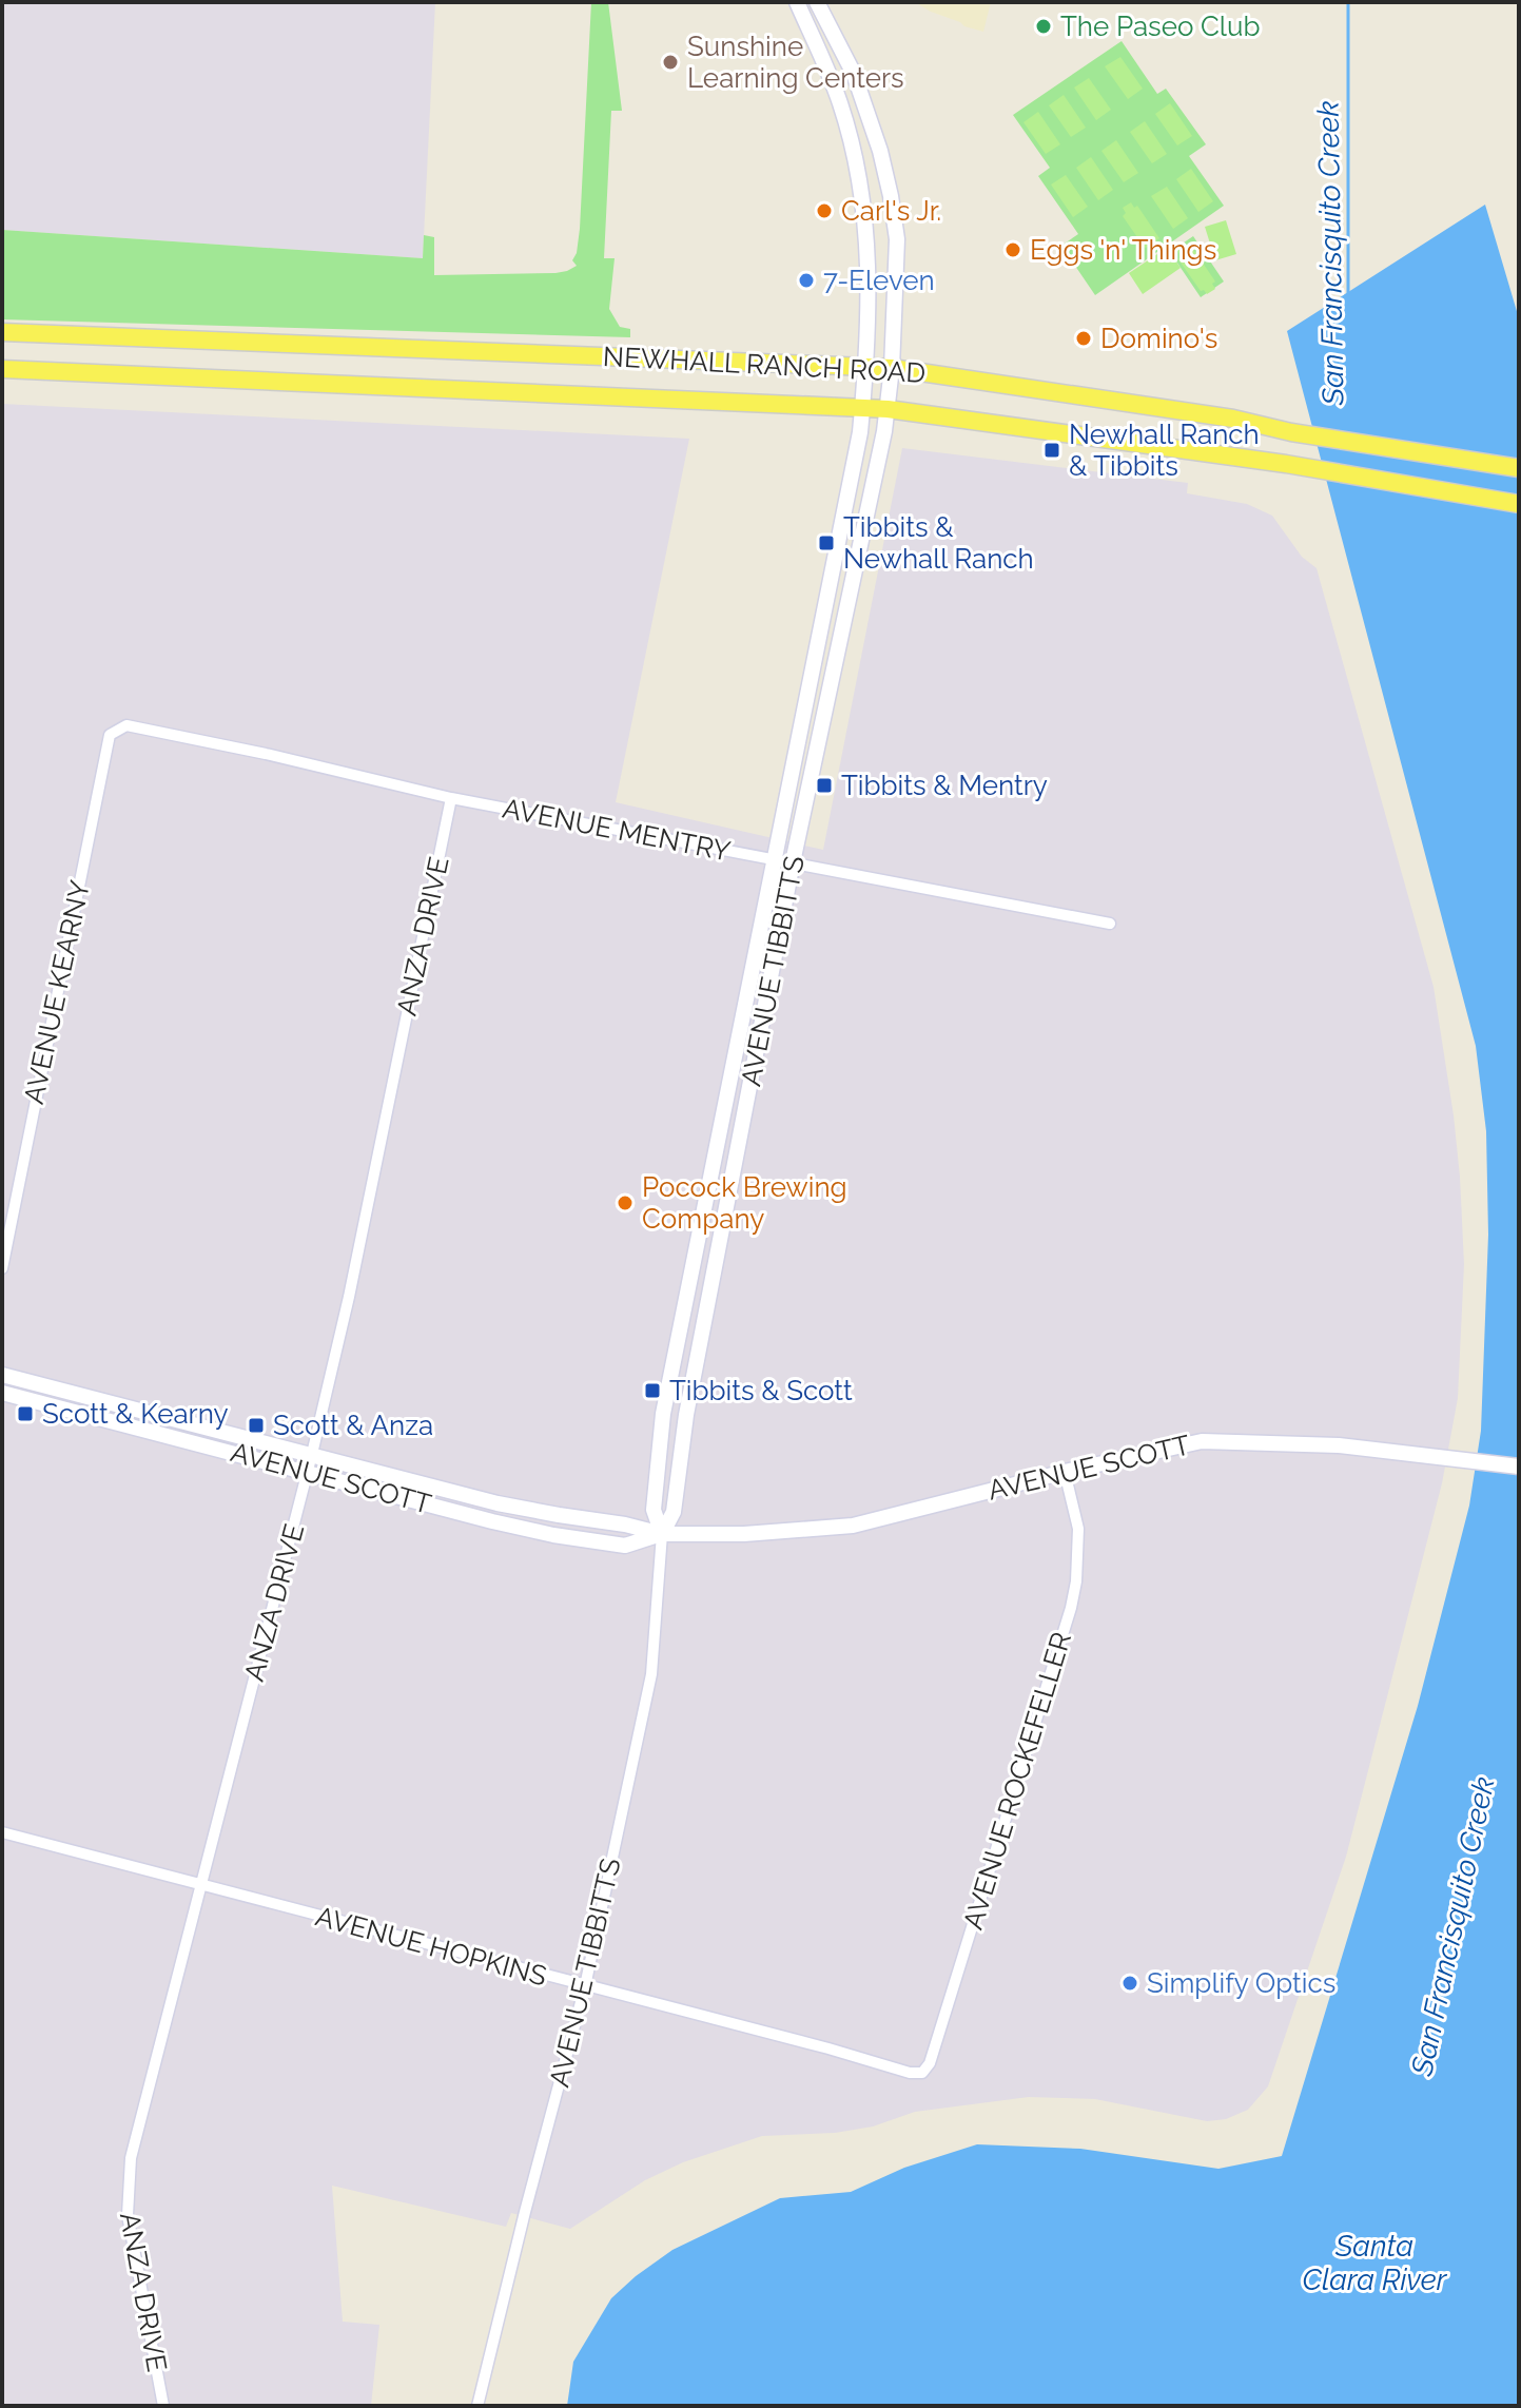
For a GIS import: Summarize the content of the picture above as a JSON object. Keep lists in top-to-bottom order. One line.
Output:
{"streets":{"main road":["NEWHALL RANCH ROAD"],"street":["AVENUE MENTRY","ANZA DRIVE","AVENUE TIBBITTS","AVENUE KEARNY","AVENUE SCOTT","AVENUE ROCKEFELLER","AVENUE HOPKINS"]},"crossings":[["NEWHALL RANCH ROAD","AVENUE TIBBITTS"],["AVENUE MENTRY","ANZA DRIVE"],["AVENUE MENTRY","AVENUE TIBBITTS"],["AVENUE MENTRY","AVENUE KEARNY"],["ANZA DRIVE","AVENUE SCOTT"],["ANZA DRIVE","AVENUE HOPKINS"],["AVENUE TIBBITTS","AVENUE SCOTT"],["AVENUE TIBBITTS","AVENUE HOPKINS"],["AVENUE SCOTT","AVENUE ROCKEFELLER"],["AVENUE ROCKEFELLER","AVENUE HOPKINS"]],"water":["San Francisquito Creek","Santa Clara River"],"places":{"other":["The Paseo Club","Sunshine Learning Centers","Carl's Jr.","Eggs 'n' Things","7-Eleven","Domino's","Pocock Brewing Company","Simplify Optics"],"transit":["Newhall Ranch & Tibbits","Tibbits & Newhall Ranch","Tibbits & Mentry","Tibbits & Scott","Scott & Kearny","Scott & Anza"]}}
